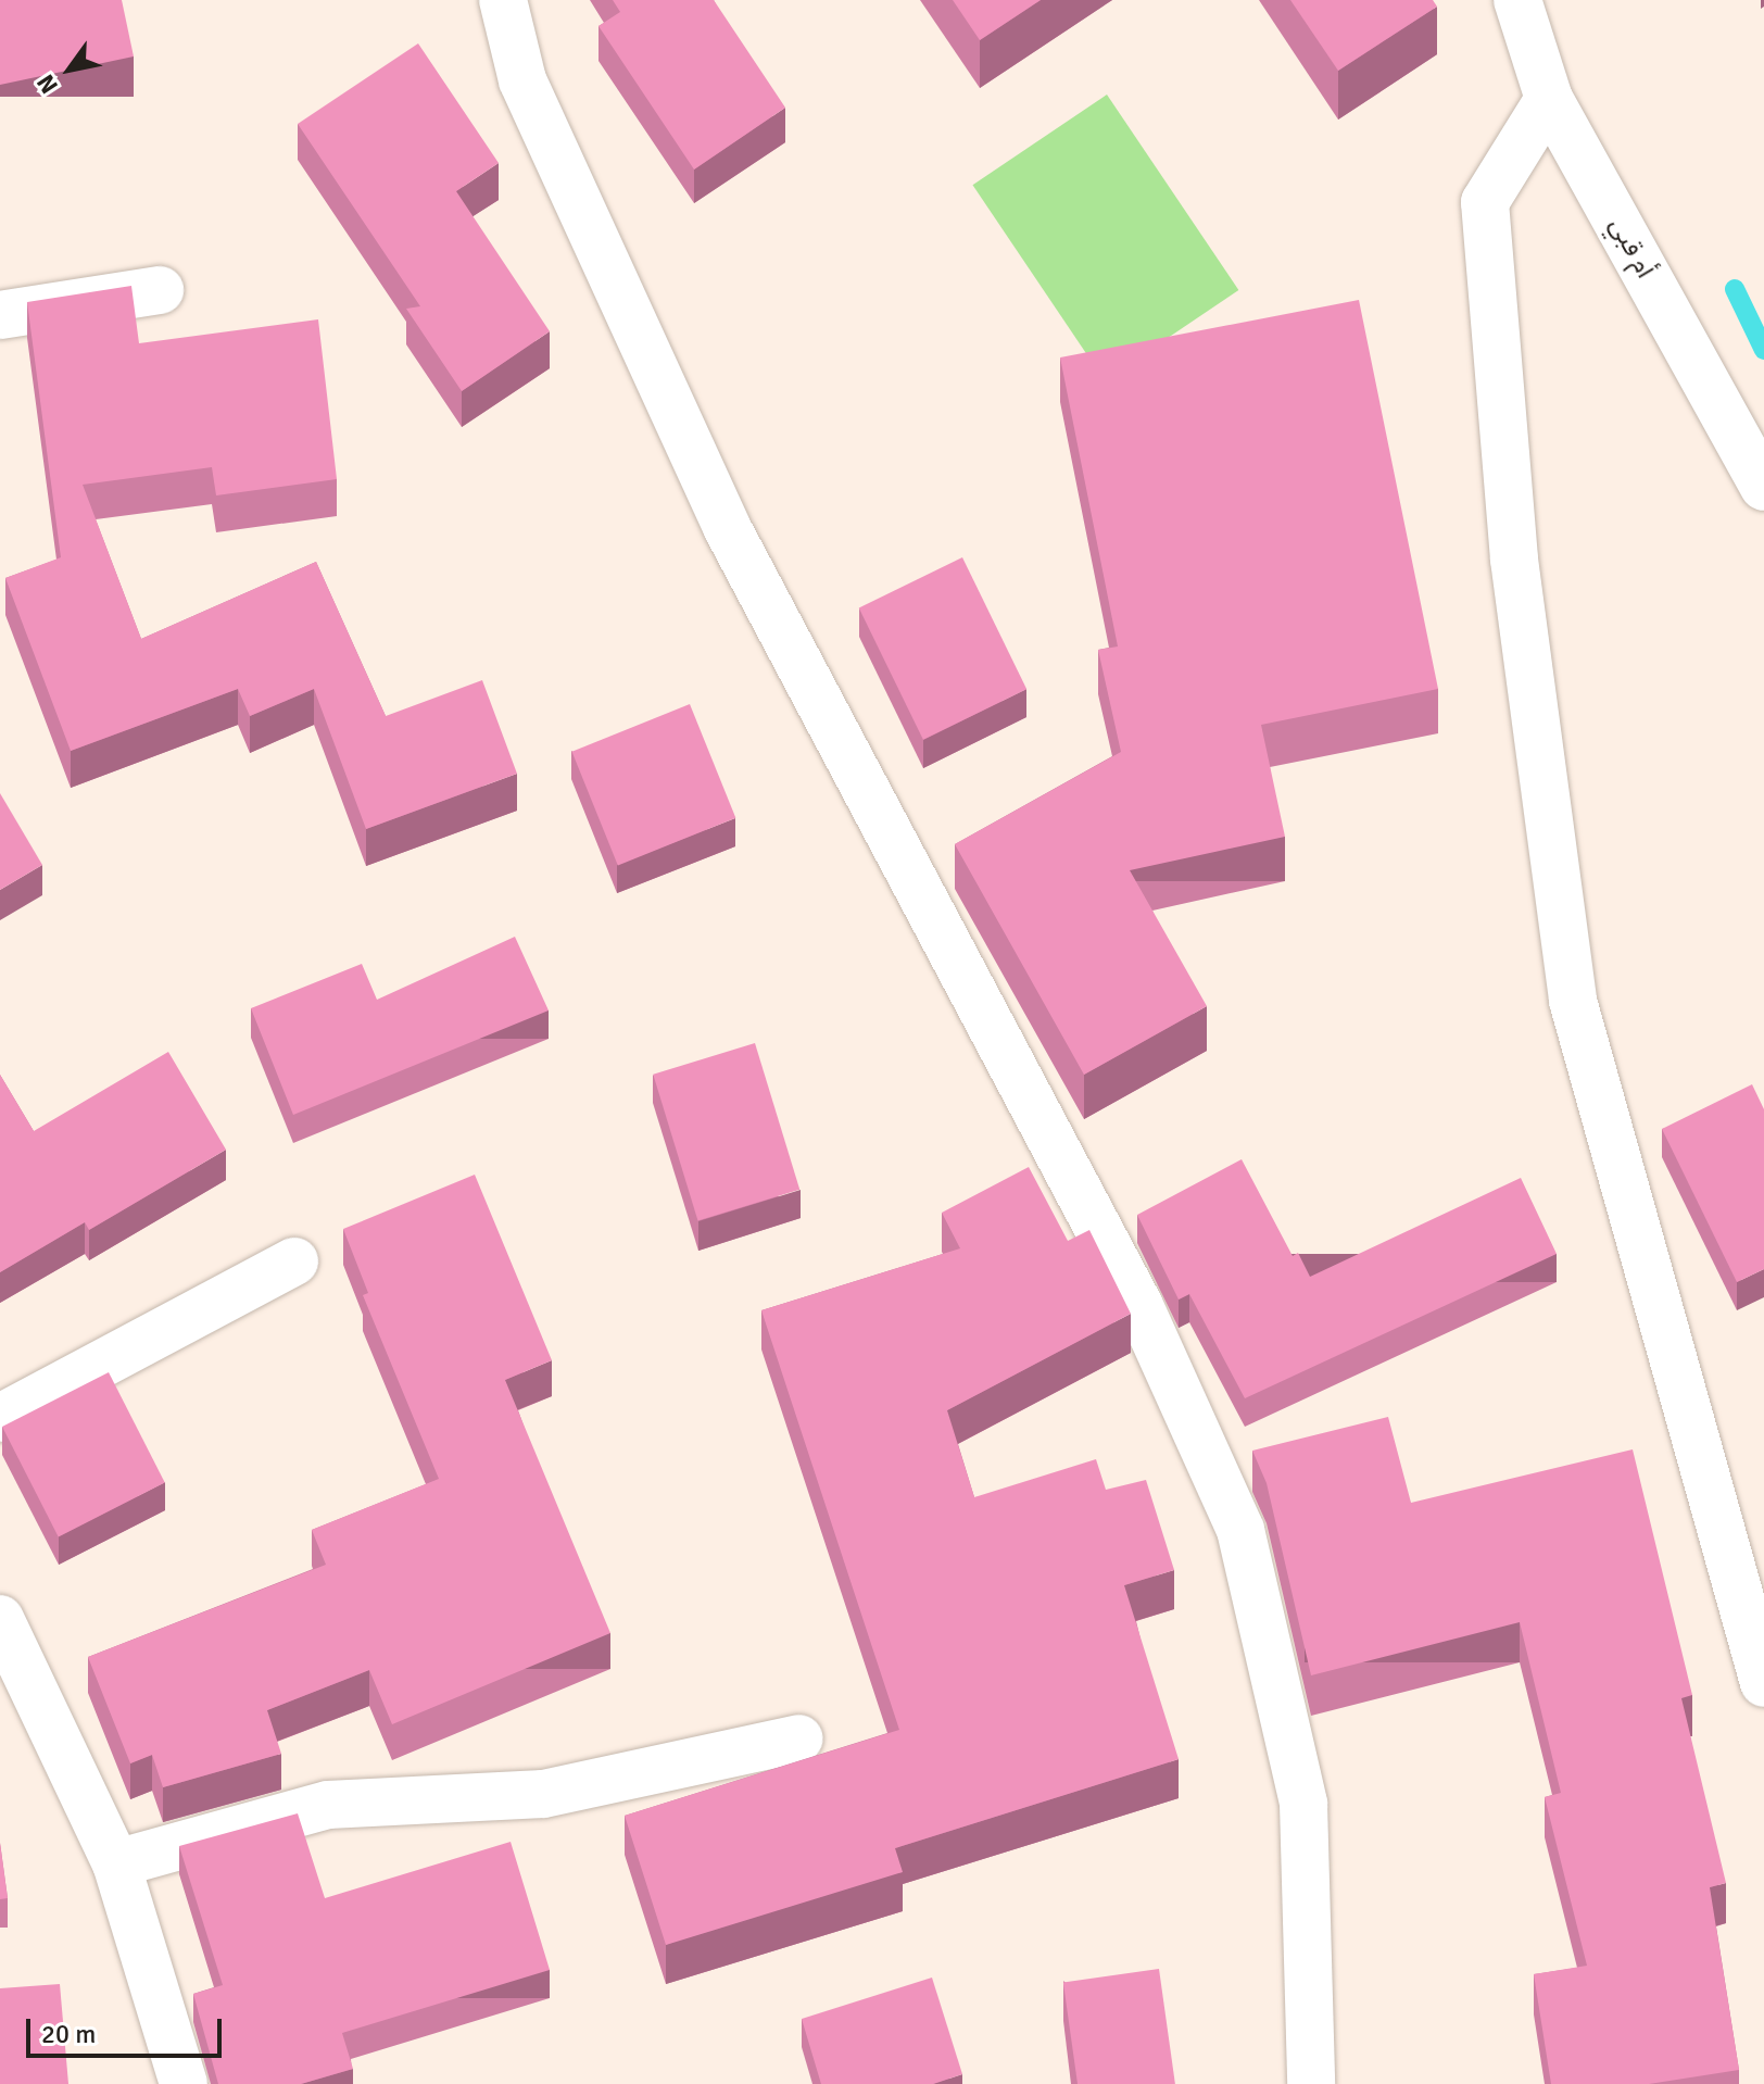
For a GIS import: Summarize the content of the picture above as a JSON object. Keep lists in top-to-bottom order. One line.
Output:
{"streets":{"street":["أم قبي"]},"scale_bar":"20 m","north":"bottom left"}
